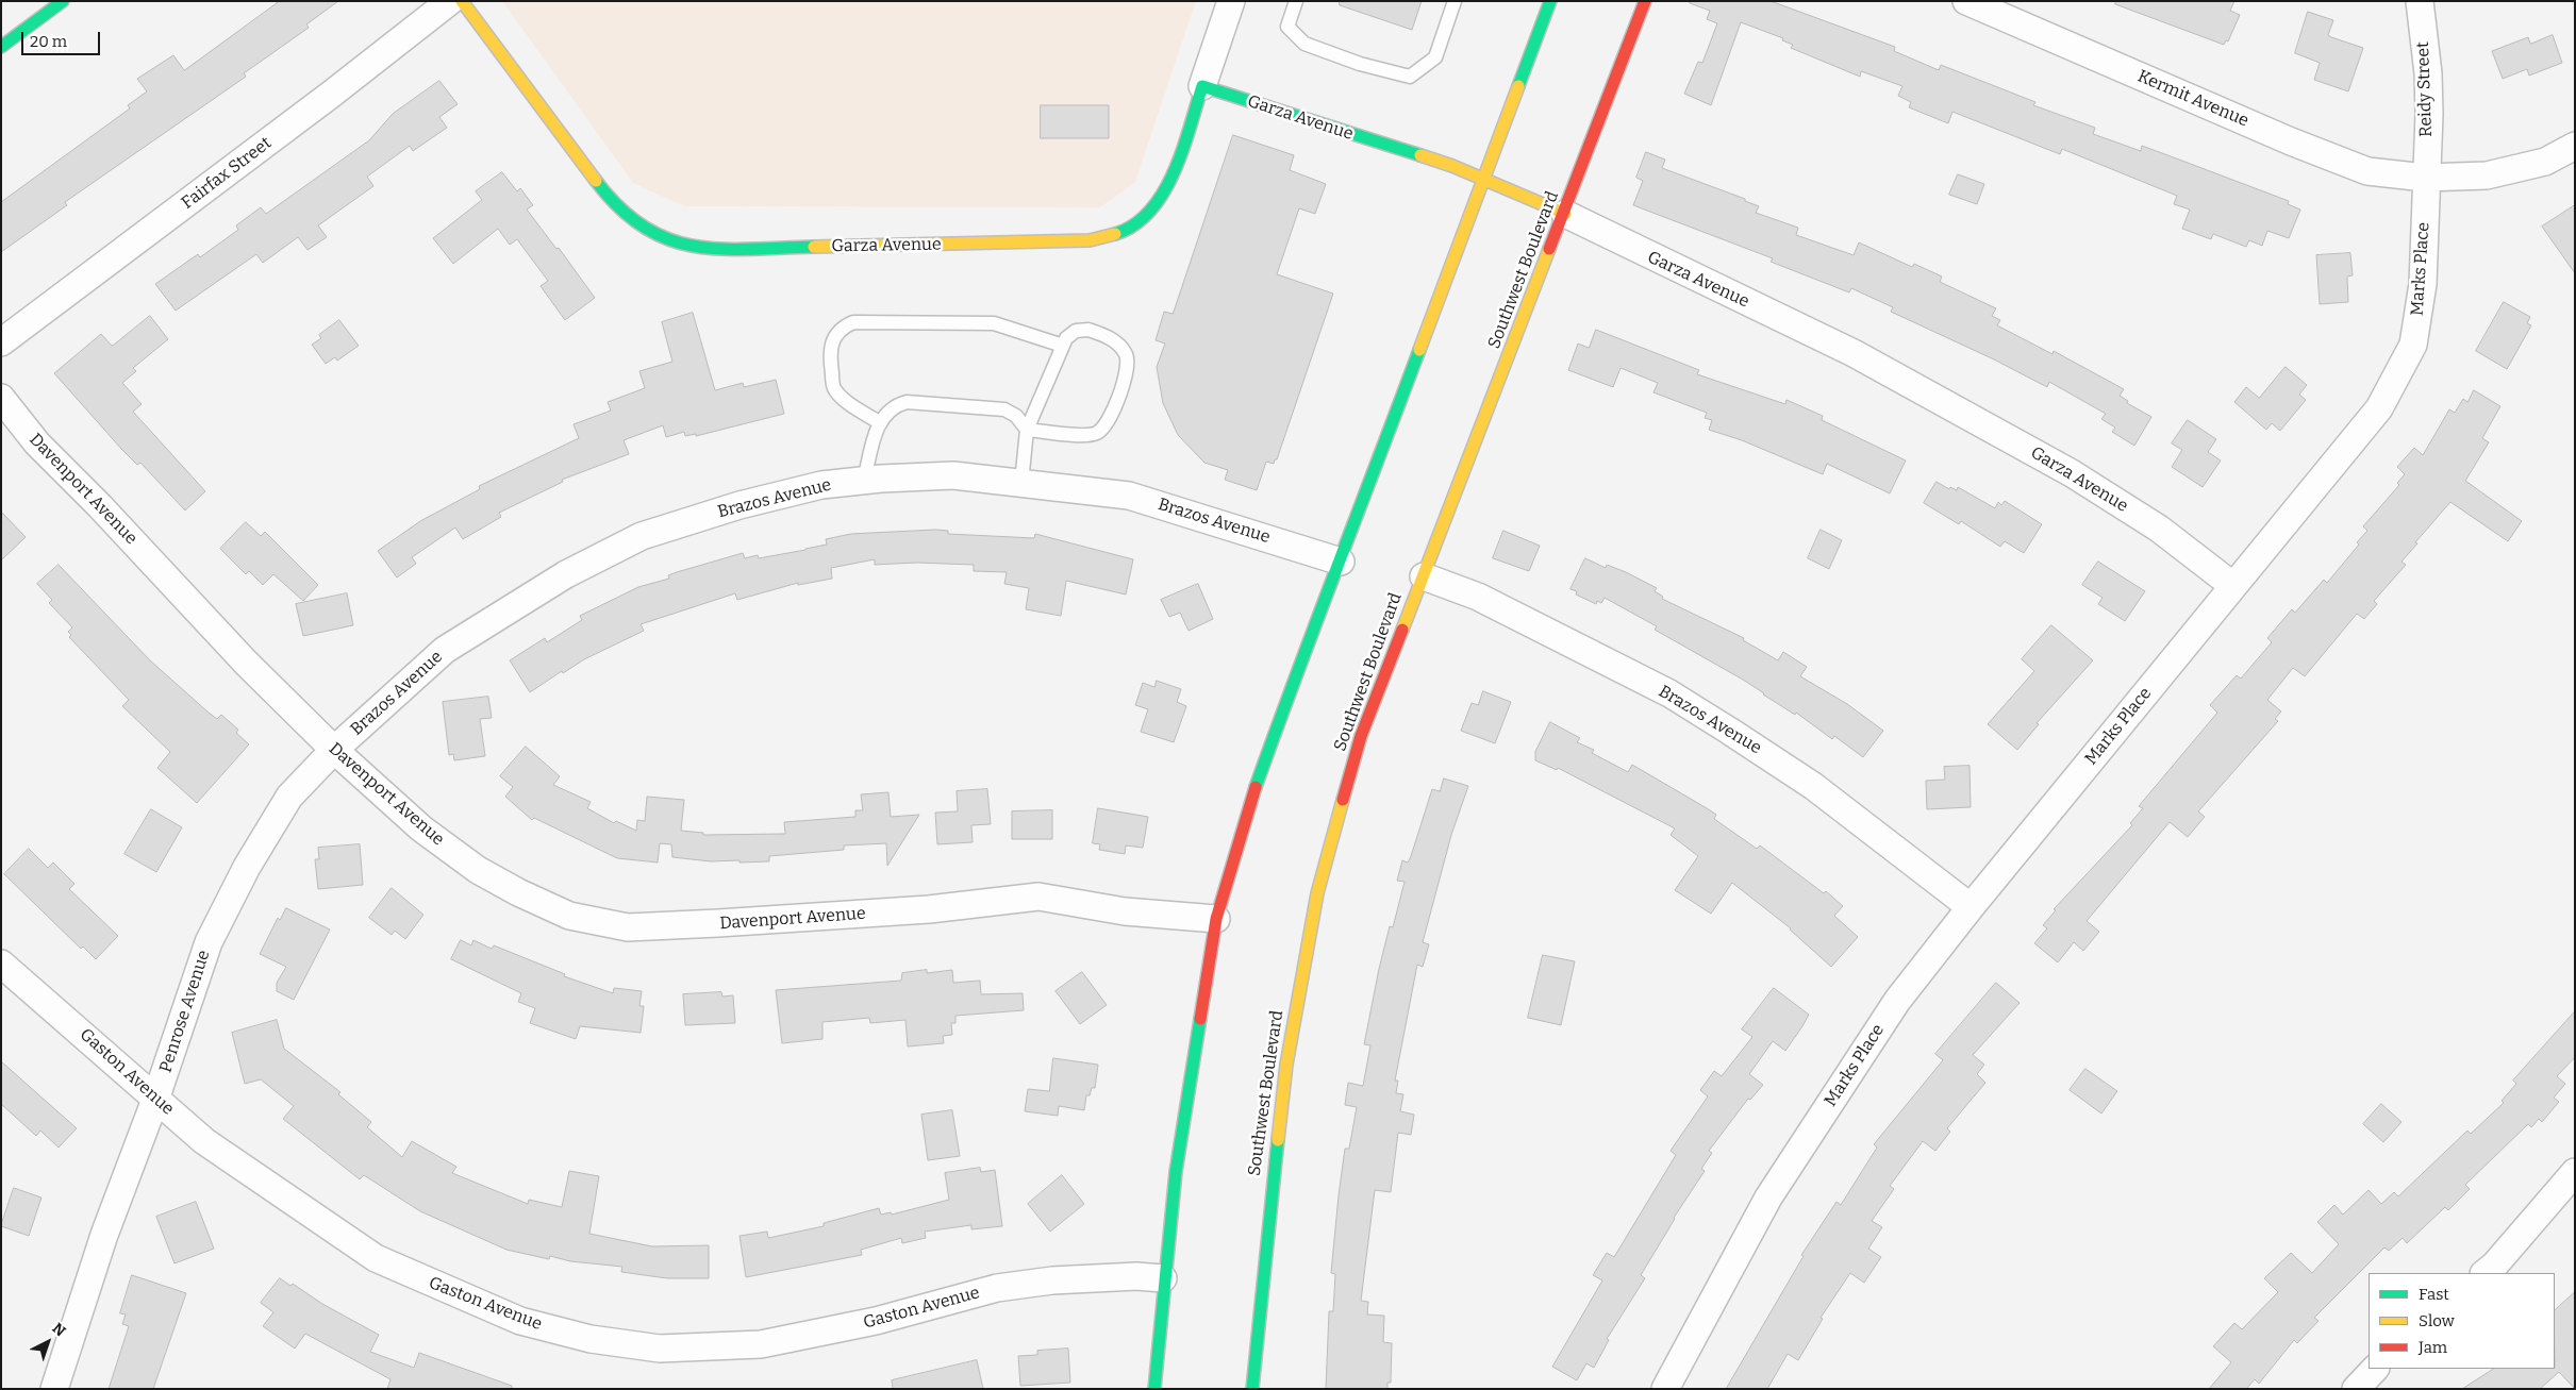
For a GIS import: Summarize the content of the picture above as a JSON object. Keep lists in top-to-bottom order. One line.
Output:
{"streets":{"main road":["Garza Avenue","Southwest Boulevard"],"street":["Reidy Street","Kermit Avenue","Fairfax Street","Marks Place","Davenport Avenue","Brazos Avenue","Penrose Avenue","Gaston Avenue"]},"crossings":[["Reidy Street","Kermit Avenue"],["Reidy Street","Marks Place"],["Kermit Avenue","Marks Place"],["Garza Avenue","Marks Place"],["Garza Avenue","Southwest Boulevard"],["Marks Place","Brazos Avenue"],["Southwest Boulevard","Brazos Avenue"],["Davenport Avenue","Brazos Avenue"],["Davenport Avenue","Penrose Avenue"],["Brazos Avenue","Penrose Avenue"],["Penrose Avenue","Gaston Avenue"]],"legend":["Fast","Slow","Jam"],"scale_bar":"20 m","north":"top right"}
